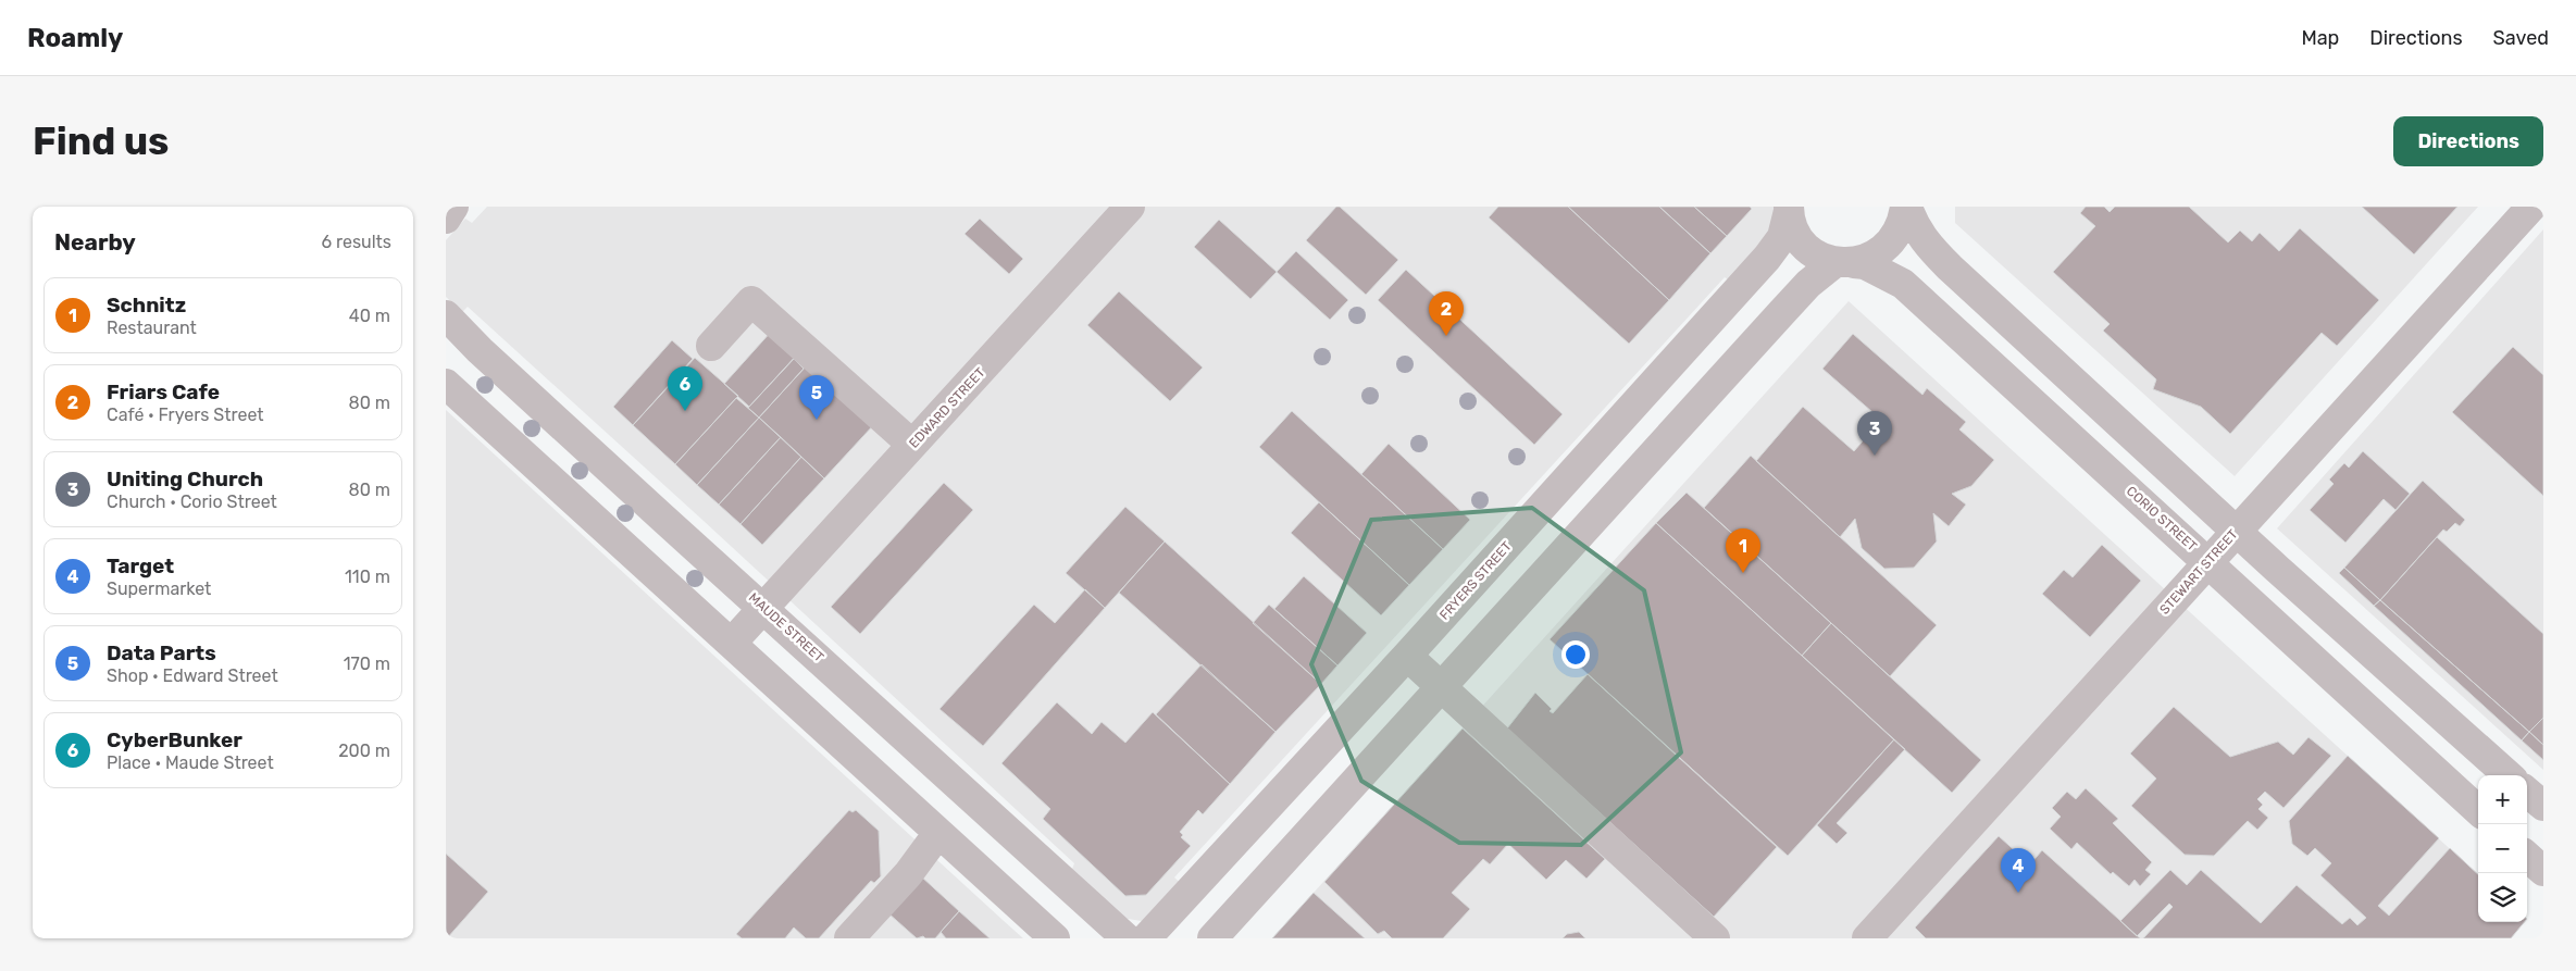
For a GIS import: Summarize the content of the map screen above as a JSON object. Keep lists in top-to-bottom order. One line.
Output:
{"streets":{"street":["EDWARD STREET","CORIO STREET","STEWART STREET","FRYERS STREET","MAUDE STREET"]},"crossings":[["EDWARD STREET","MAUDE STREET"],["CORIO STREET","STEWART STREET"],["CORIO STREET","FRYERS STREET"]],"page":{"header":"Roamly","nav":["Map","Directions","Saved"],"buttons":"Directions","title":"Find us","heading":["Nearby","6 results"],"list":[{"mark":"1","name":"Schnitz","note":"Restaurant","value":"40 m"},{"mark":"2","name":"Friars Cafe","note":"Café · Fryers Street","value":"80 m"},{"mark":"3","name":"Uniting Church","note":"Church · Corio Street","value":"80 m"},{"mark":"4","name":"Target","note":"Supermarket","value":"110 m"},{"mark":"5","name":"Data Parts","note":"Shop · Edward Street","value":"170 m"},{"mark":"6","name":"CyberBunker","note":"Place · Maude Street","value":"200 m"}],"pins":["2","6","5","3","1","4"],"map_buttons":["+","−"]}}
